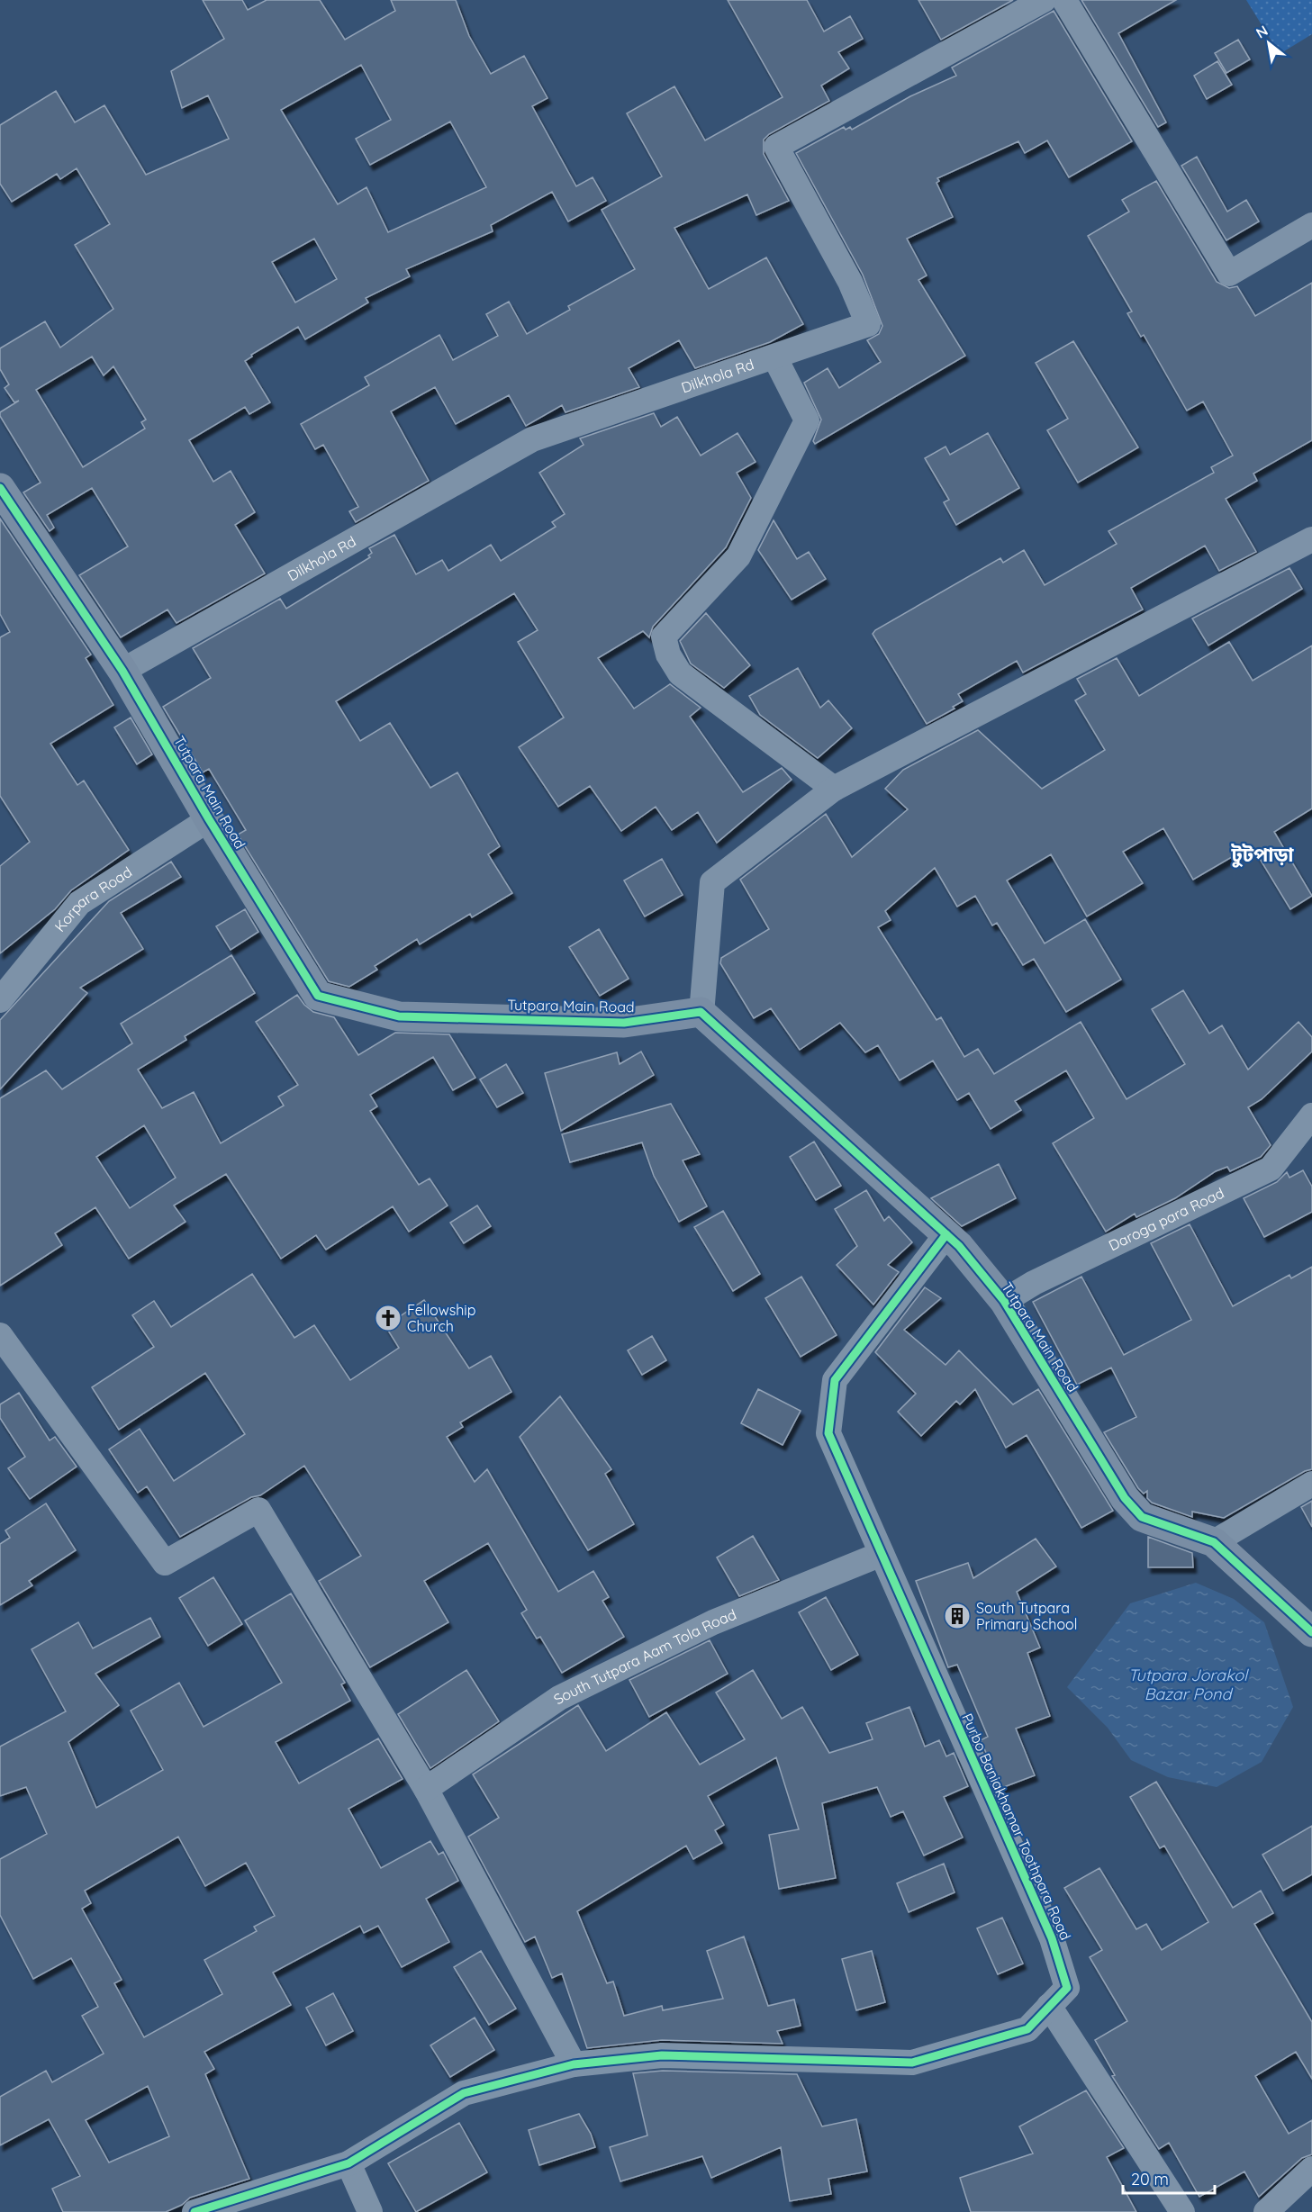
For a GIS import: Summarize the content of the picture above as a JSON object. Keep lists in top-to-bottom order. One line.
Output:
{"streets":{"street":["Dilkhola Rd","Tutpara Main Road","Korpara Road","Daroga para Road","South Tutpara Aam Tola Road","Purbo Baniakhamar Toothpara Road"]},"crossings":[["Dilkhola Rd","Tutpara Main Road"],["Tutpara Main Road","Korpara Road"],["Tutpara Main Road","Daroga para Road"],["Tutpara Main Road","Purbo Baniakhamar Toothpara Road"],["South Tutpara Aam Tola Road","Purbo Baniakhamar Toothpara Road"]],"districts":["টুটপাড়া"],"water":["Tutpara Jorakol Bazar Pond"],"places":{"church":["Fellowship Church"],"building":["South Tutpara Primary School"]},"scale_bar":"20 m","north":"top left"}
